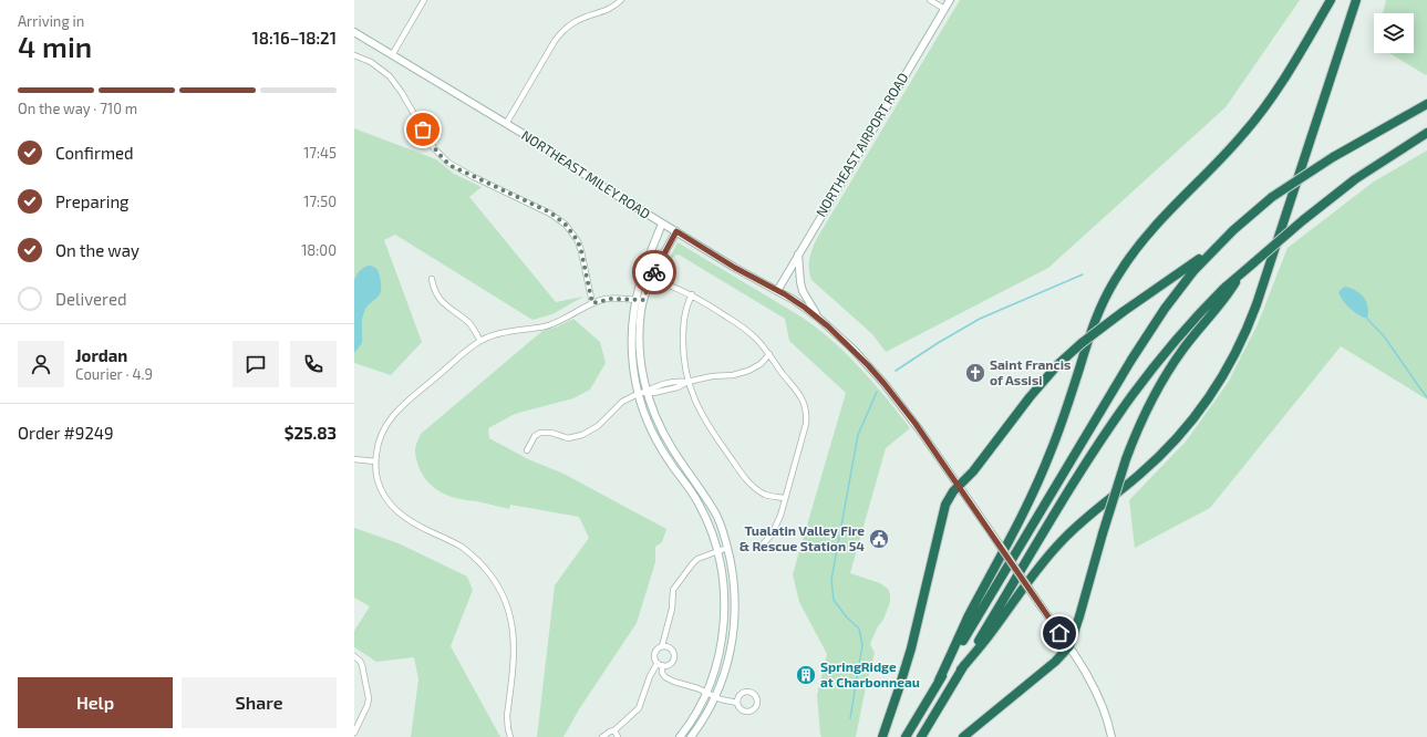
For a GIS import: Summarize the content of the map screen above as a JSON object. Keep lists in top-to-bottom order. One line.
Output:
{"streets":{"street":["NORTHEAST AIRPORT ROAD","NORTHEAST MILEY ROAD"]},"crossings":[["NORTHEAST AIRPORT ROAD","NORTHEAST MILEY ROAD"]],"places":{"church":["Saint Francis of Assisi"],"public building":["Tualatin Valley Fire & Rescue Station 54"],"building":["SpringRidge at Charbonneau"]},"page":{"heading":["4 min","Arriving in","18:16–18:21"],"panel":["Jordan","Courier · 4.9","Order #9249","$25.83"],"bar":"On the way · 710 m","list":[["Confirmed","17:45"],["Preparing","17:50"],["On the way","18:00"],"Delivered"],"buttons":["Help","Share"]}}
